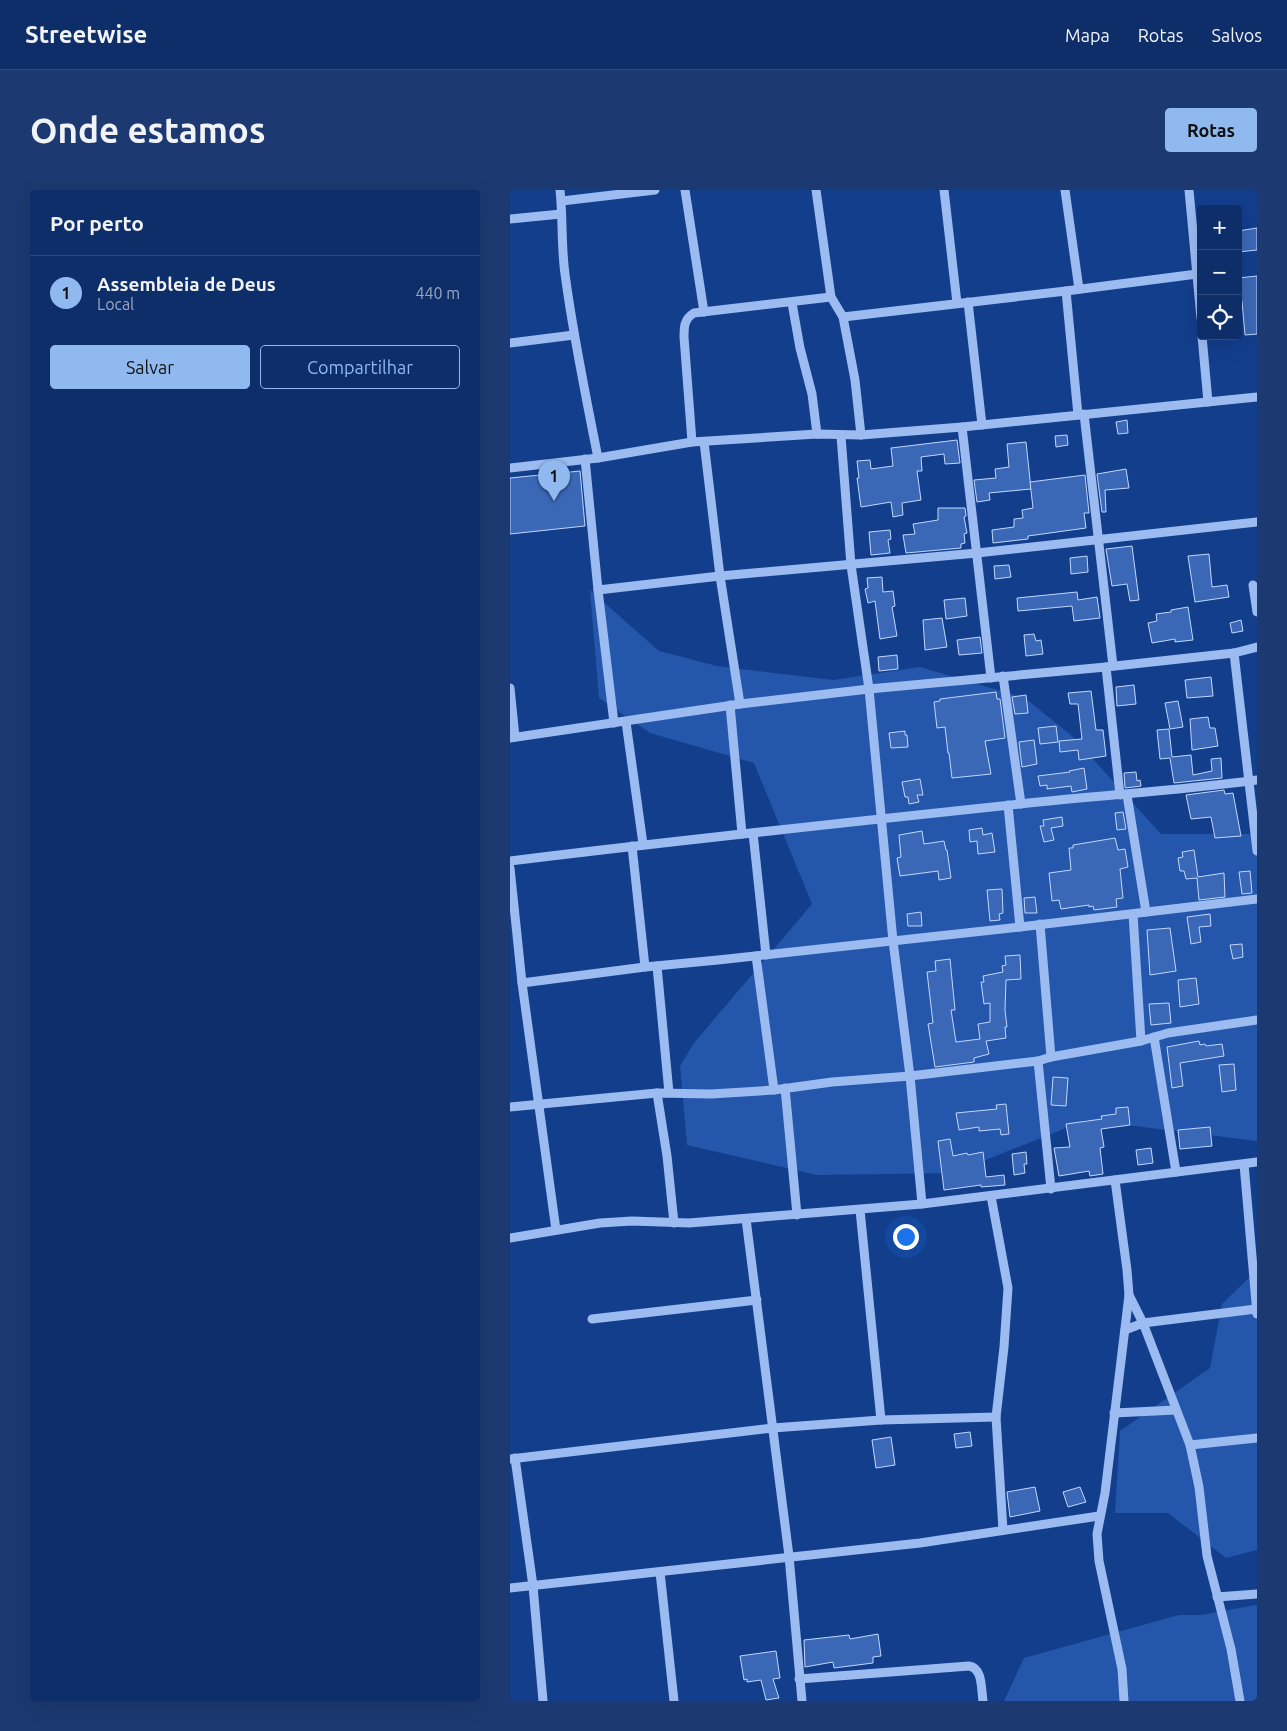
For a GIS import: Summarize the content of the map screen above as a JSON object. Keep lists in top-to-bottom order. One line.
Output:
{"page":{"header":"Streetwise","nav":["Mapa","Rotas","Salvos"],"buttons":["Rotas",["Salvar","Compartilhar"]],"title":"Onde estamos","heading":"Por perto","map_buttons":["+","−"],"list":[{"mark":"1","name":"Assembleia de Deus","note":"Local","value":"440 m"}],"pins":"1"}}
